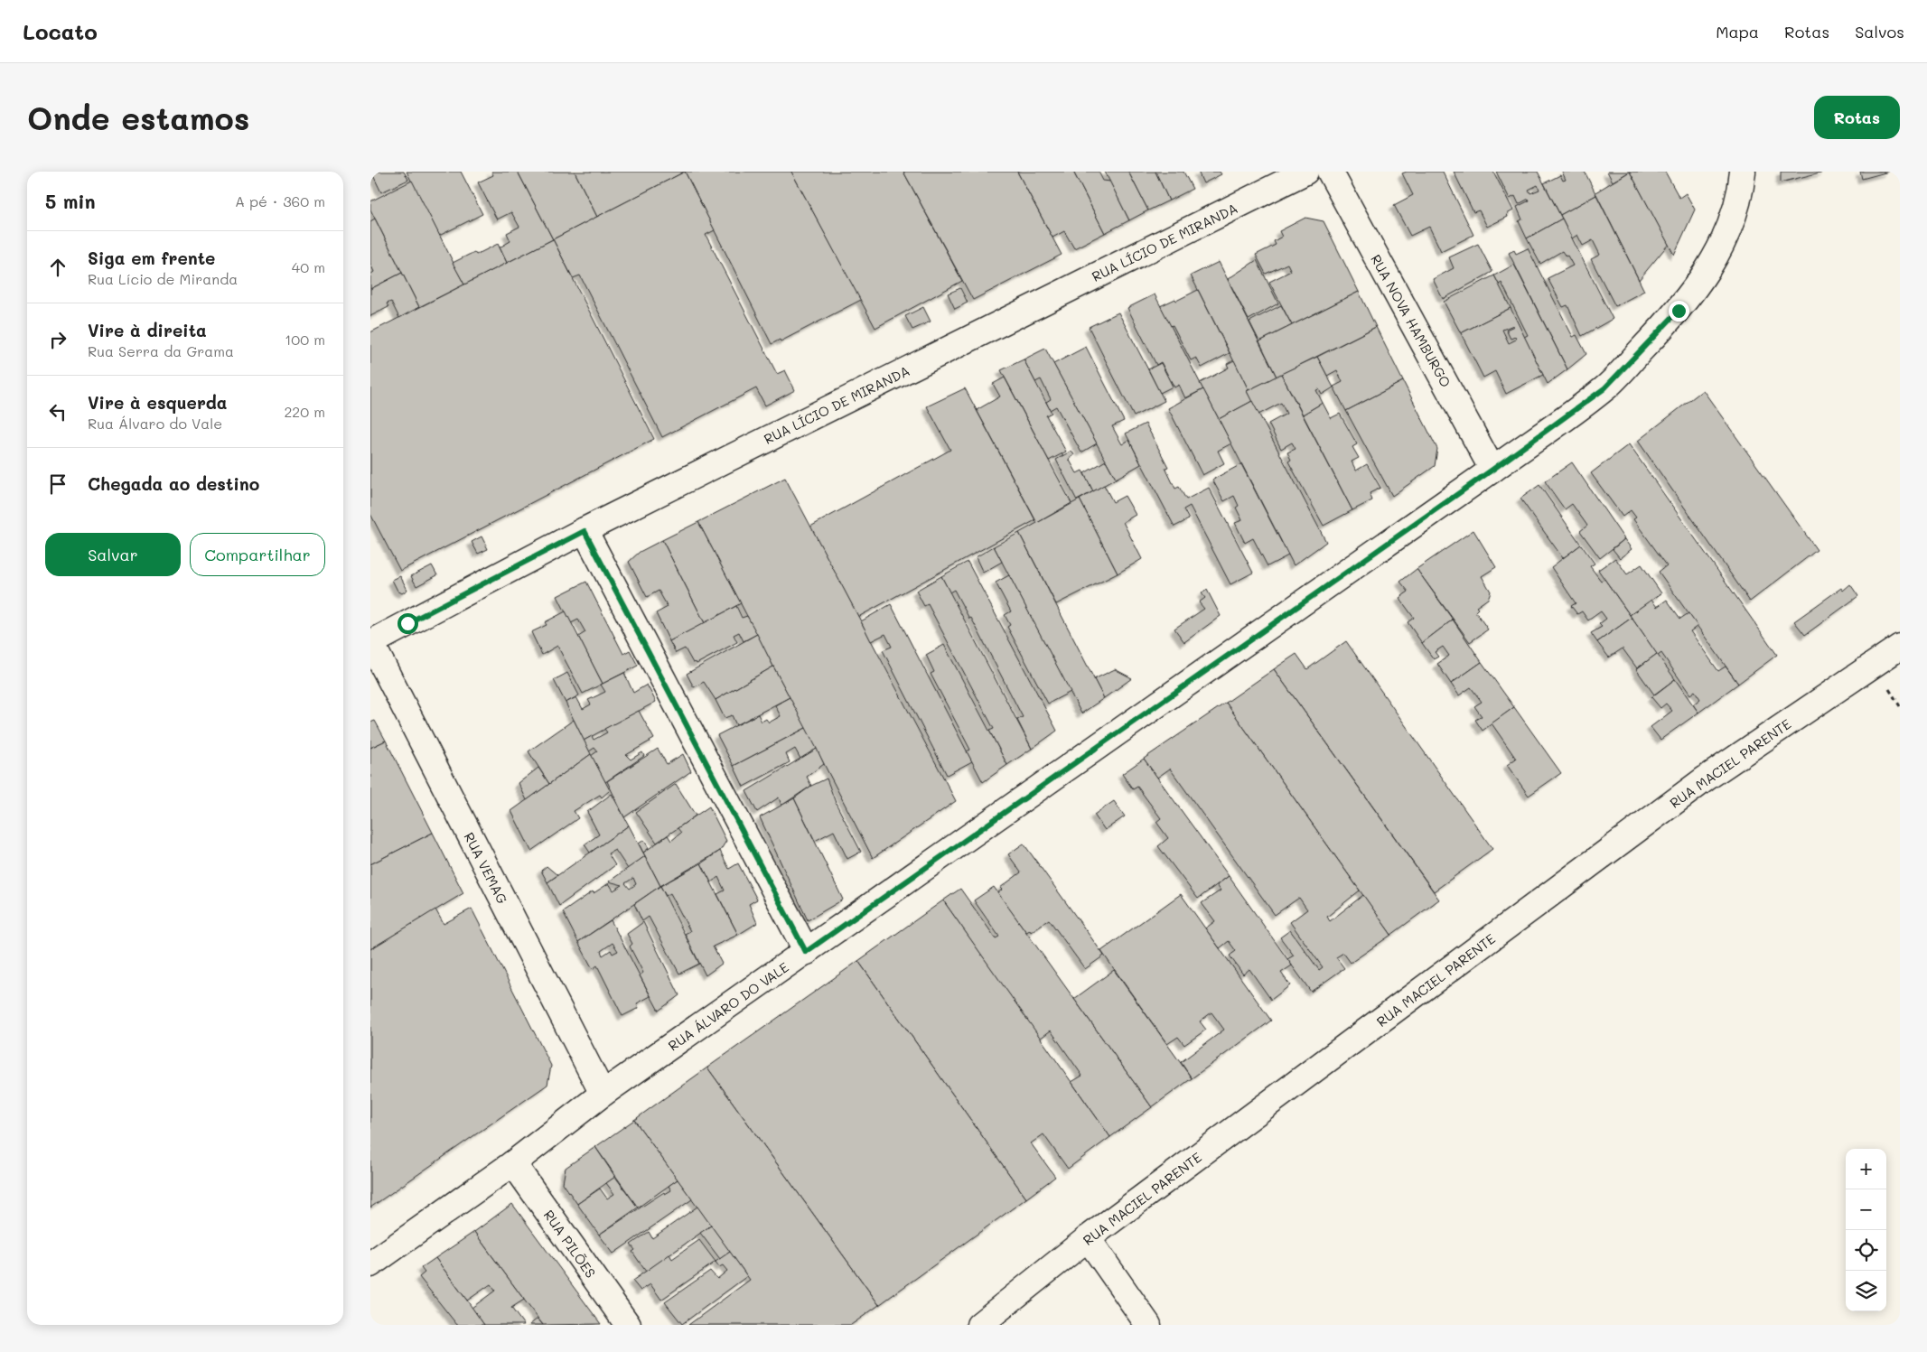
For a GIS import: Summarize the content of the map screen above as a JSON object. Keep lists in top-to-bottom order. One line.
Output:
{"streets":{"street":["RUA LÍCIO DE MIRANDA","RUA NOVA HAMBURGO","RUA MACIEL PARENTE","RUA VEMAG","RUA ÁLVARO DO VALE","RUA PILÕES"]},"crossings":[["RUA LÍCIO DE MIRANDA","RUA VEMAG"],["RUA NOVA HAMBURGO","RUA ÁLVARO DO VALE"],["RUA VEMAG","RUA ÁLVARO DO VALE"],["RUA ÁLVARO DO VALE","RUA PILÕES"]],"page":{"header":"Locato","nav":["Mapa","Rotas","Salvos"],"buttons":["Rotas",["Salvar","Compartilhar"]],"title":"Onde estamos","heading":["5 min","A pé · 360 m"],"list":[["Siga em frente","Rua Lício de Miranda","40 m"],["Vire à direita","Rua Serra da Grama","100 m"],["Vire à esquerda","Rua Álvaro do Vale","220 m"],"Chegada ao destino"],"map_buttons":["+","−"]}}
